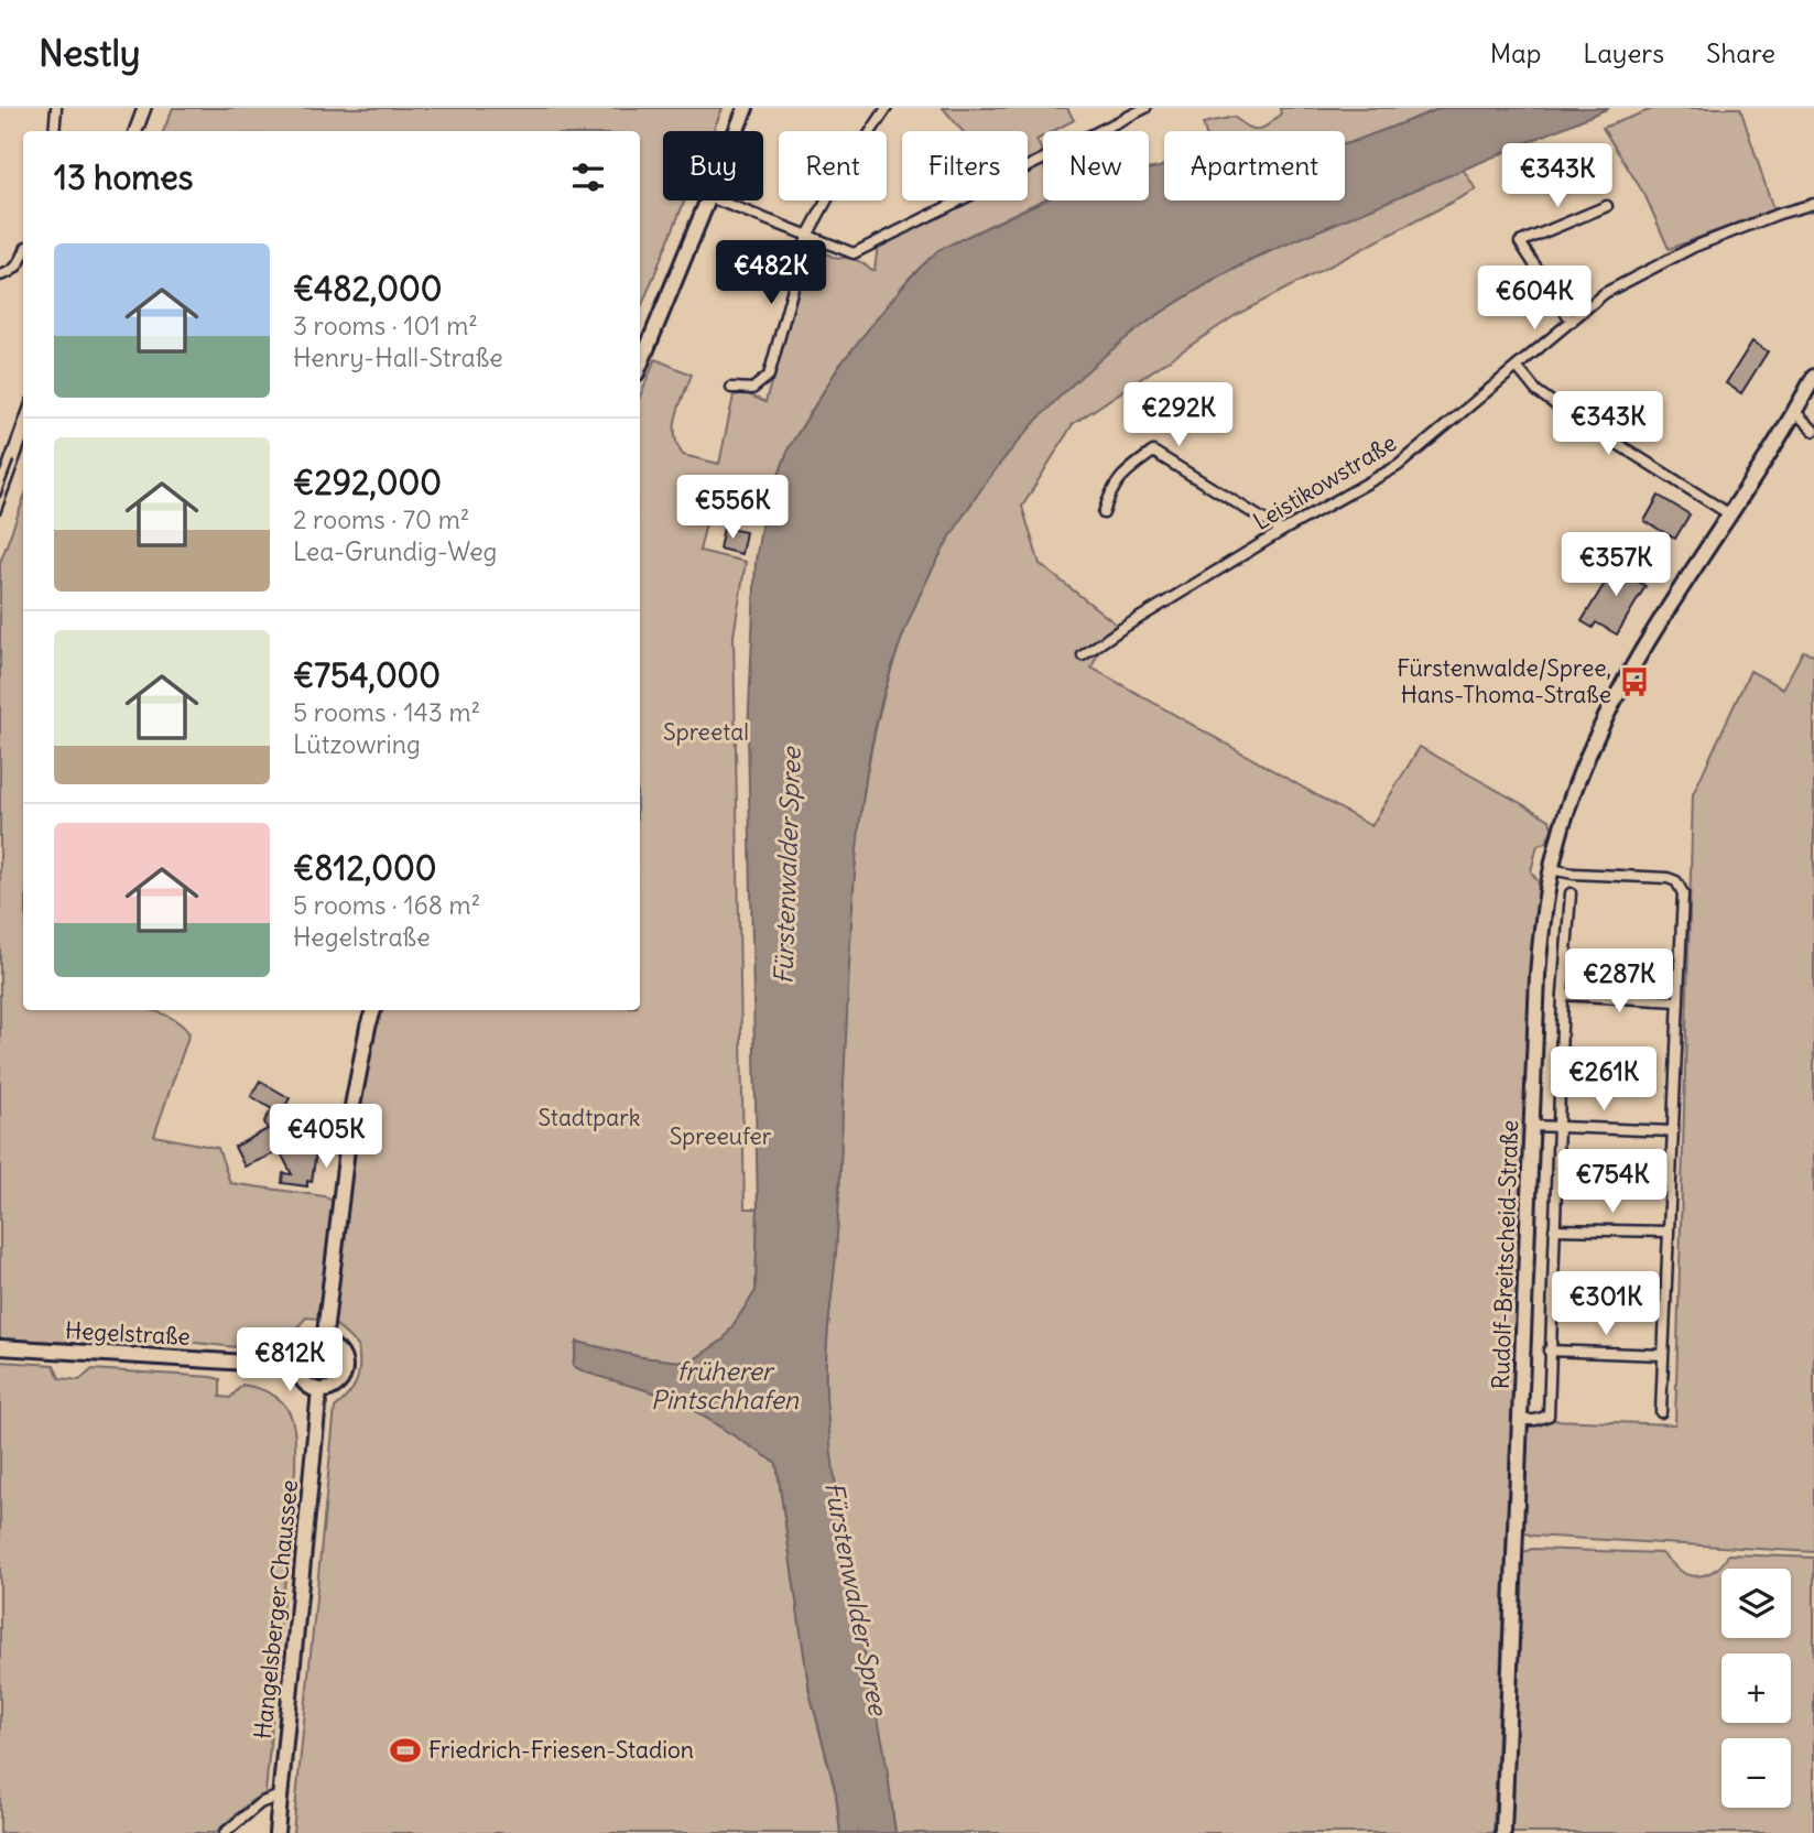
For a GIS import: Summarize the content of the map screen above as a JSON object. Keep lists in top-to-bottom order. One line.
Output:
{"streets":{"main road":["Rudolf-Breitscheid-Straße","Hegelstraße","Hangelsberger Chaussee"],"street":["Leistikowstraße"]},"crossings":[["Hegelstraße","Hangelsberger Chaussee"]],"water":["Fürstenwalder Spree","früherer Pintschhafen"],"parks":["Spreetal","Stadtpark","Spreeufer"],"places":{"bus stop":["Fürstenwalde/Spree, Hans-Thoma-Straße"],"sports":["Friedrich-Friesen-Stadion"]},"page":{"header":"Nestly","nav":["Map","Layers","Share"],"chip":["Buy","Rent","Filters","New","Apartment"],"heading":"13 homes","price":["€343K","€482K","€604K","€292K","€343K","€556K","€357K","€287K","€261K","€405K","€754K","€301K","€812K"],"list":[{"name":"€482,000","note":"3 rooms · 101 m² · Henry-Hall-Straße"},{"name":"€292,000","note":"2 rooms · 70 m² · Lea-Grundig-Weg"},{"name":"€754,000","note":"5 rooms · 143 m² · Lützowring"},{"name":"€812,000","note":"5 rooms · 168 m² · Hegelstraße"}],"map_buttons":["+","−"]}}
